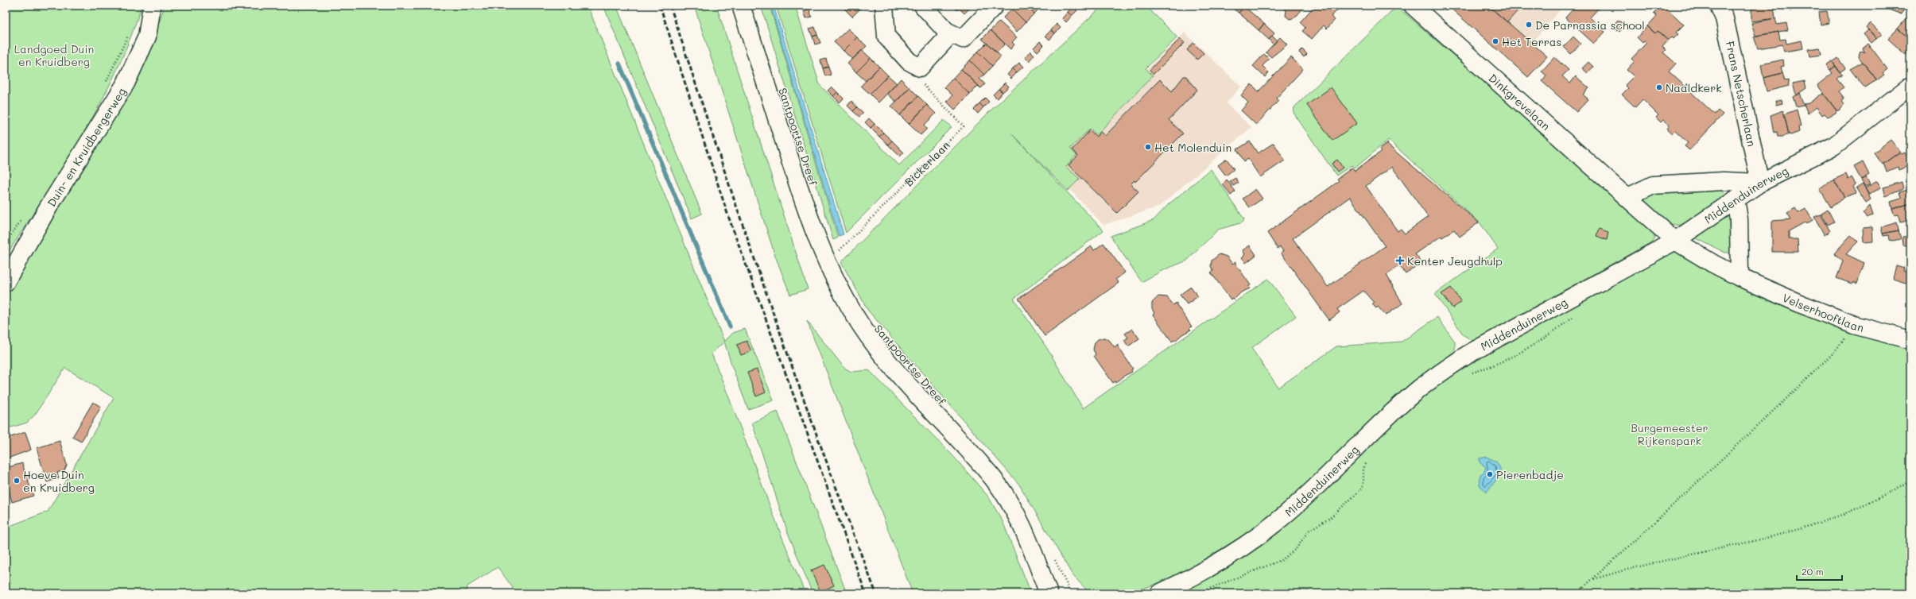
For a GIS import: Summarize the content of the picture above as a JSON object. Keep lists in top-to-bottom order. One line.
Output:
{"streets":{"street":["Frans Netscherlaan","Dinkgrevelaan","Santpoortse Dreef","Duin- en Kruidbergerweg","Middenduinerweg","Velserhooftlaan"],"path":["Bickerlaan"]},"crossings":[["Frans Netscherlaan","Middenduinerweg"],["Dinkgrevelaan","Middenduinerweg"],["Dinkgrevelaan","Velserhooftlaan"],["Middenduinerweg","Velserhooftlaan"]],"parks":["Landgoed Duin en Kruidberg","Burgemeester Rijkenspark"],"places":{"other":["De Parnassia school","Het Terras","Naaldkerk","Het Molenduin","Pierenbadje","Hoeve Duin en Kruidberg"],"health":["Kenter Jeugdhulp"]},"scale_bar":"20 m"}
